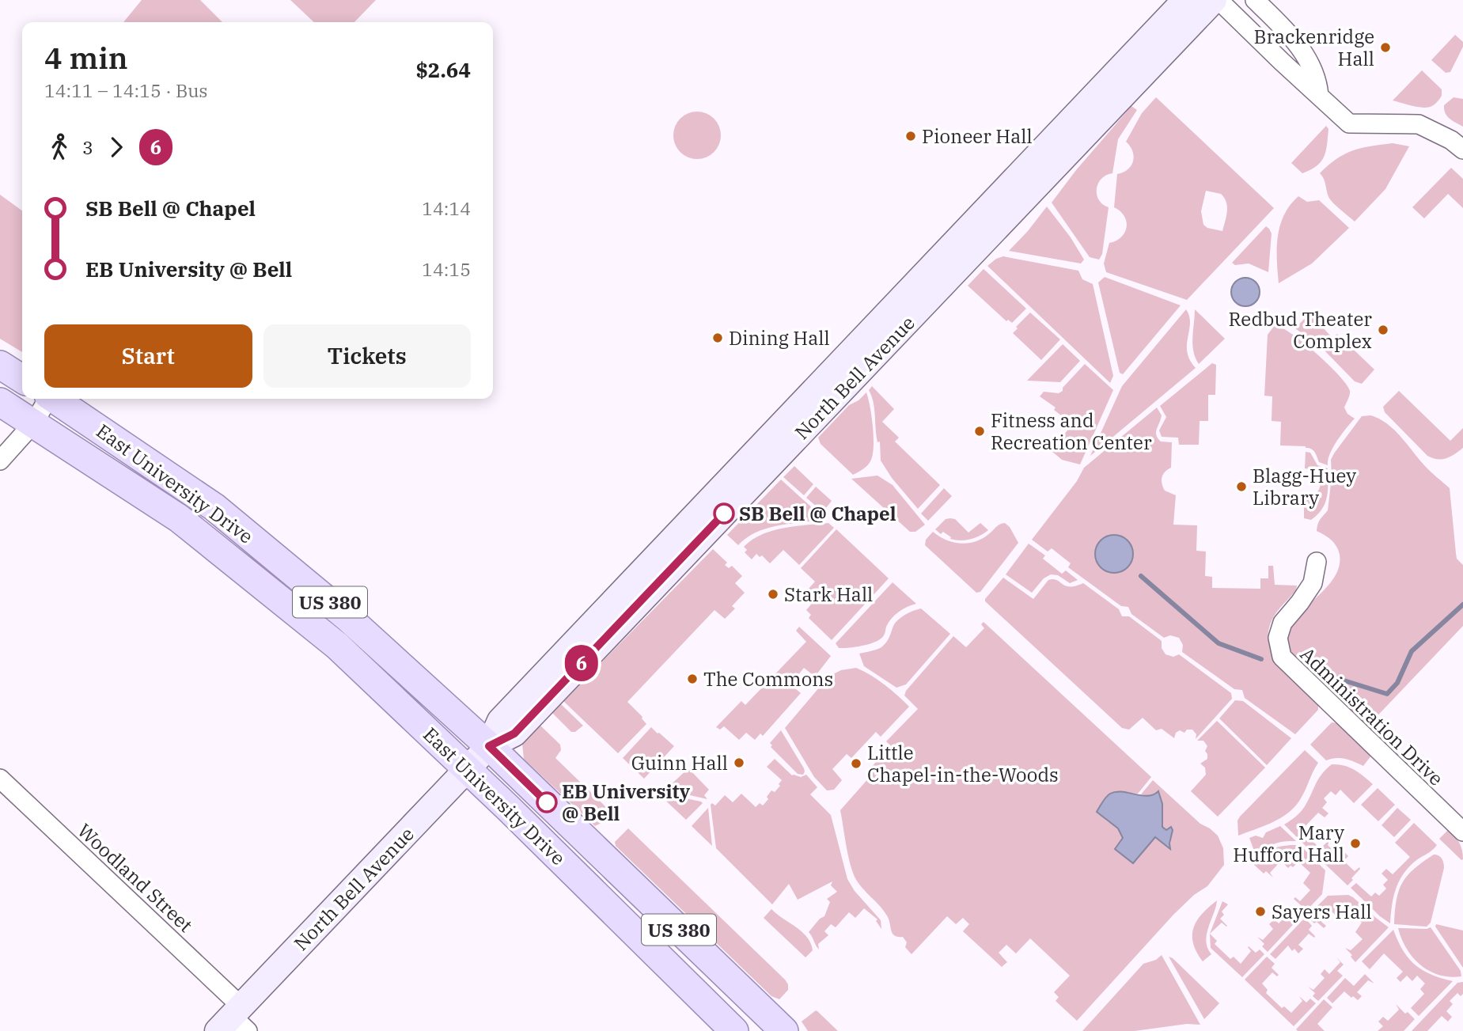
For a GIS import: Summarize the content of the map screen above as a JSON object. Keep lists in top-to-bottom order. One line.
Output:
{"streets":{"main road":["North Bell Avenue","East University Drive","US 380"],"street":["Administration Drive","Woodland Street"]},"crossings":[["North Bell Avenue","East University Drive"],["North Bell Avenue","Woodland Street"]],"places":["Brackenridge Hall","Pioneer Hall","Redbud Theater Complex","Dining Hall","Fitness and Recreation Center","Blagg-Huey Library","SB Bell @ Chapel","Stark Hall","The Commons","Guinn Hall","Little Chapel-in-the-Woods","EB University @ Bell","Mary Hufford Hall","Sayers Hall"],"lines":["bus line 6"],"page":{"on_map":"6","heading":["4 min","14:11 – 14:15 · Bus","$2.64"],"legs":["3","6"],"list":[{"name":"SB Bell @ Chapel","value":"14:14"},{"name":"EB University @ Bell","value":"14:15"}],"buttons":["Start","Tickets"]}}
